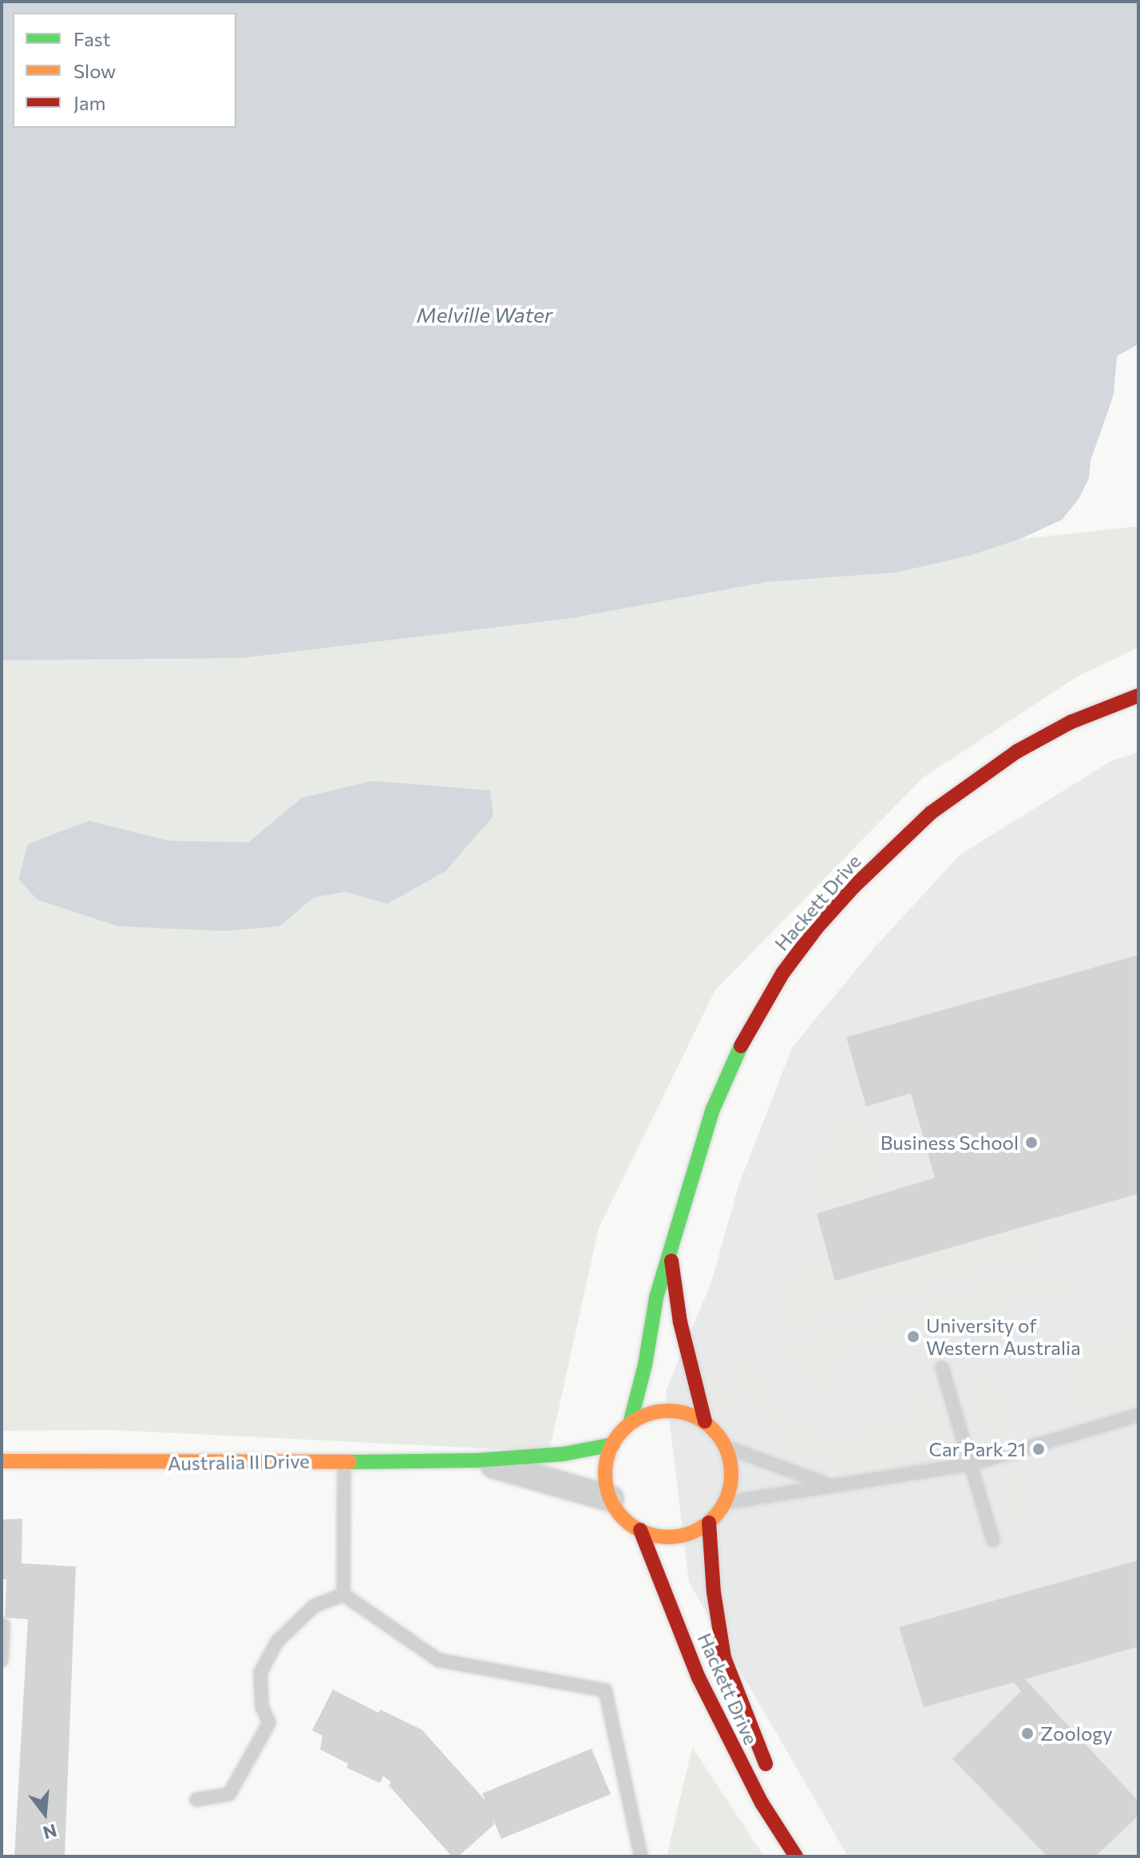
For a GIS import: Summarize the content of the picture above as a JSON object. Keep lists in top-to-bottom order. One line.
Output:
{"streets":{"main road":["Hackett Drive","Australia II Drive"]},"crossings":[["Hackett Drive","Australia II Drive"]],"water":["Melville Water"],"places":["Business School","University of Western Australia","Car Park 21","Zoology"],"legend":["Fast","Slow","Jam"],"north":"bottom"}
